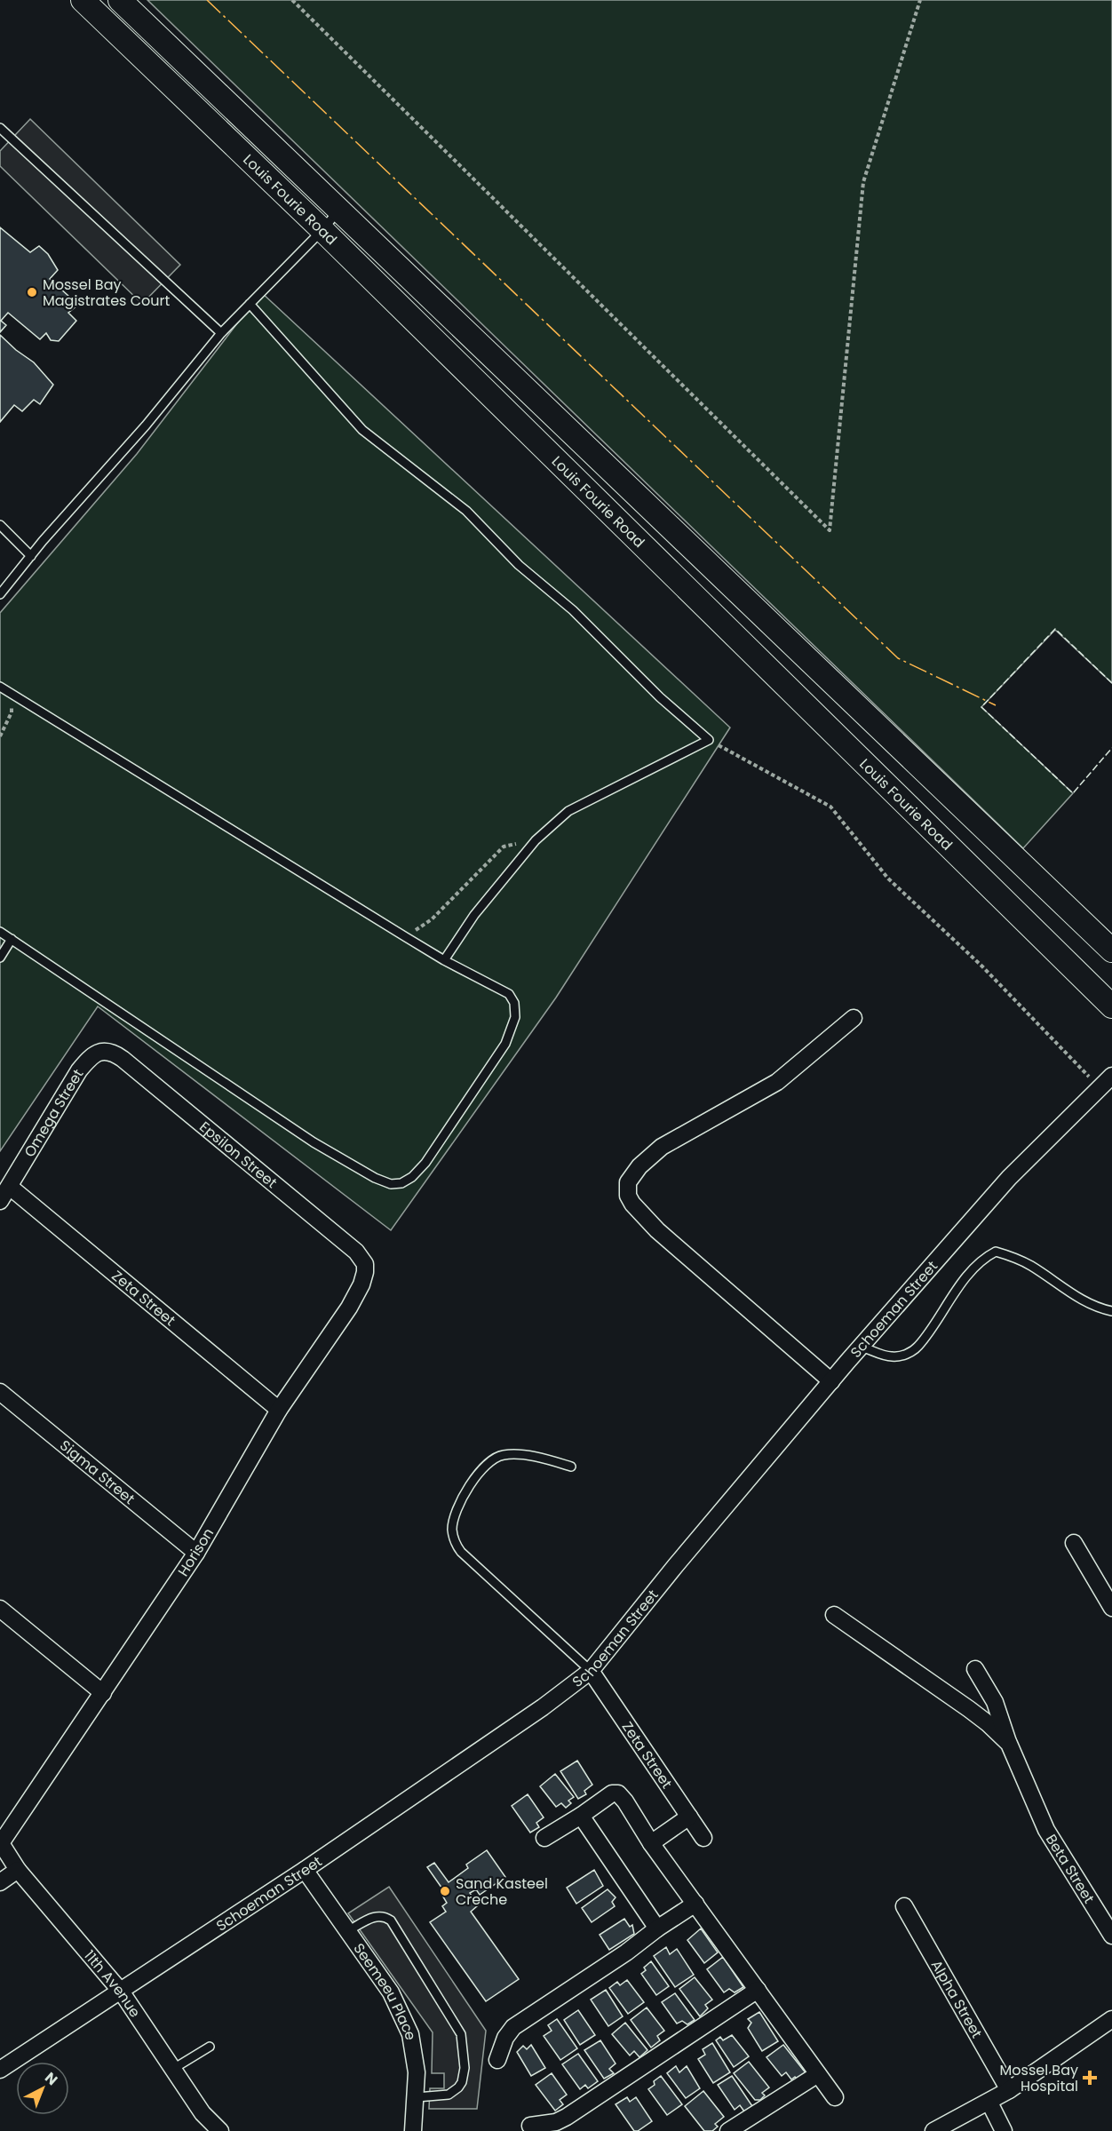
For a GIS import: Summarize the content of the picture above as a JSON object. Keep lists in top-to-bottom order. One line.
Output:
{"streets":{"main road":["Louis Fourie Road"],"street":["Omega Street","Epsilon Street","Zeta Street","Schoeman Street","Sigma Street","Horison","Beta Street","11th Avenue","Seemeeu Place","Alpha Street"]},"crossings":[["Omega Street","Epsilon Street"],["Omega Street","Zeta Street"],["Epsilon Street","Horison"],["Zeta Street","Schoeman Street"],["Zeta Street","Horison"],["Schoeman Street","11th Avenue"],["Schoeman Street","Seemeeu Place"],["Sigma Street","Horison"],["Horison","11th Avenue"]],"places":{"other":["Mossel Bay Magistrates Court","Sand Kasteel Creche"],"health":["Mossel Bay Hospital"]},"north":"top right"}
